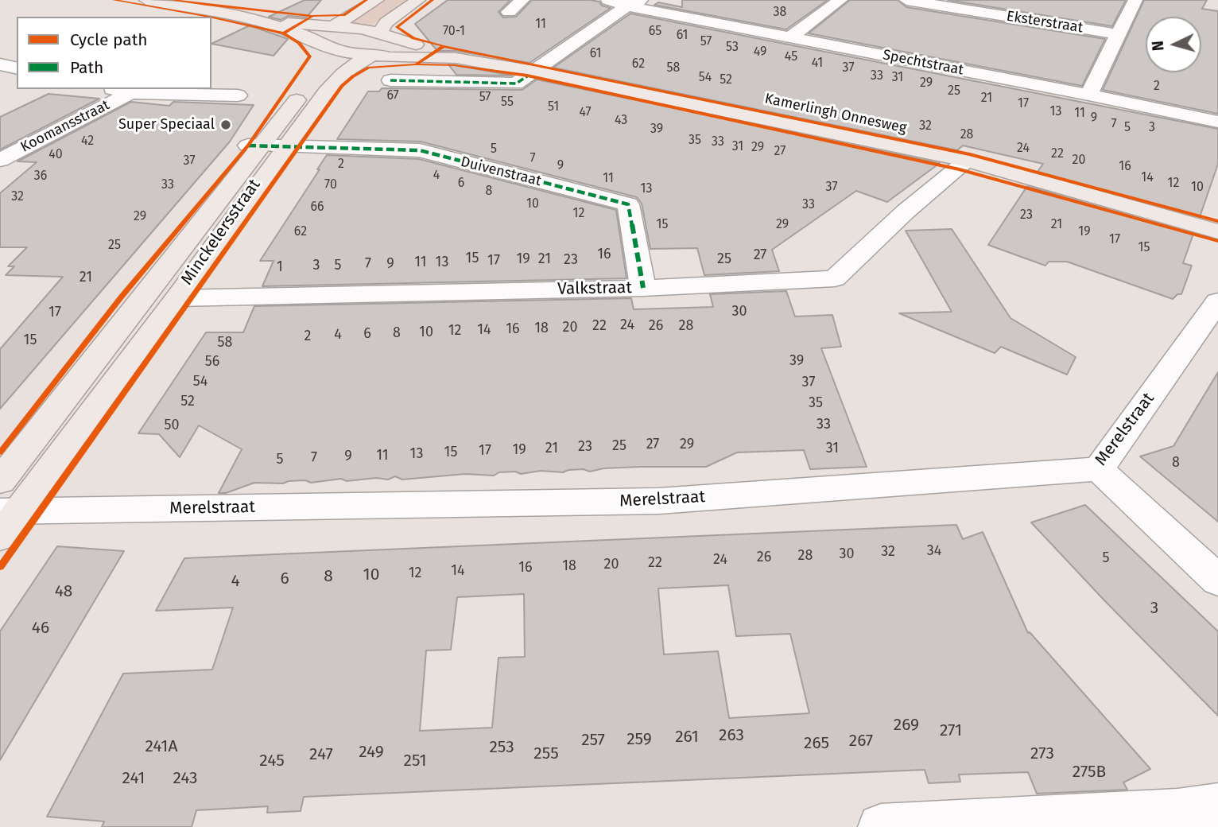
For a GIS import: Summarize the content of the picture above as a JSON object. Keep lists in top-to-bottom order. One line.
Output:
{"streets":{"main road":["Kamerlingh Onnesweg","Minckelersstraat"],"street":["Eksterstraat","Spechtstraat","Koomansstraat","Duivenstraat","Valkstraat","Merelstraat"]},"crossings":[["Kamerlingh Onnesweg","Minckelersstraat"],["Kamerlingh Onnesweg","Valkstraat"],["Duivenstraat","Minckelersstraat"],["Duivenstraat","Valkstraat"],["Minckelersstraat","Valkstraat"],["Minckelersstraat","Merelstraat"]],"places":["Super Speciaal"],"house_numbers":["38","11","70-1","65","61","57","53","49","61","45","41","62","58","37","33","54","31","52","29","2","25","67","57","21","55","17","51","13","47","11","9","43","7","32","5","3","39","28","35","42","33","31","29","24","5","27","22","40","7","20","37","2","9","16","4","36","14","11","6","12","33","70","37","10","13","8","32","10","33","66","12","23","29","15","29","21","62","19","17","25","15","16","27","15","19","21","25","23","17","11","13","7","9","3","5","1","21","30","17","24","22","26","28","20","18","16","14","12","10","8","6","4","2","15","58","39","56","54","37","52","35","33","50","27","29","25","23","21","31","19","17","15","13","11","9","7","5","8","34","32","30","28","26","5","24","22","20","18","16","14","12","10","8","6","4","48","3","46","269","271","263","261","259","257","267","265","241A","253","249","255","273","247","245","251","275B","241","243"],"legend":["Cycle path","Path"],"north":"left"}
